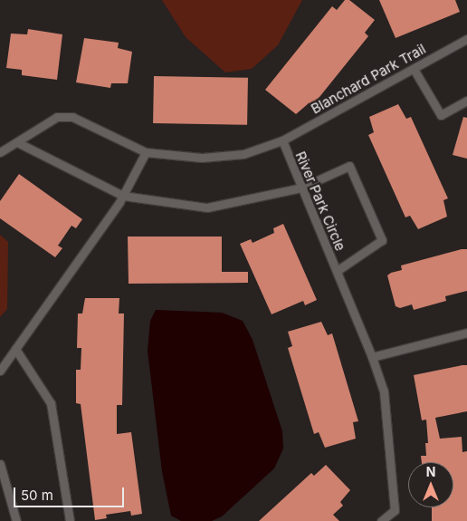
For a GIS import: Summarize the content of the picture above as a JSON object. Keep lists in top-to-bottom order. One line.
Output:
{"streets":{"lane":["Blanchard Park Trail","River Park Circle"]},"crossings":[["Blanchard Park Trail","River Park Circle"]],"scale_bar":"50 m","north":"top"}
